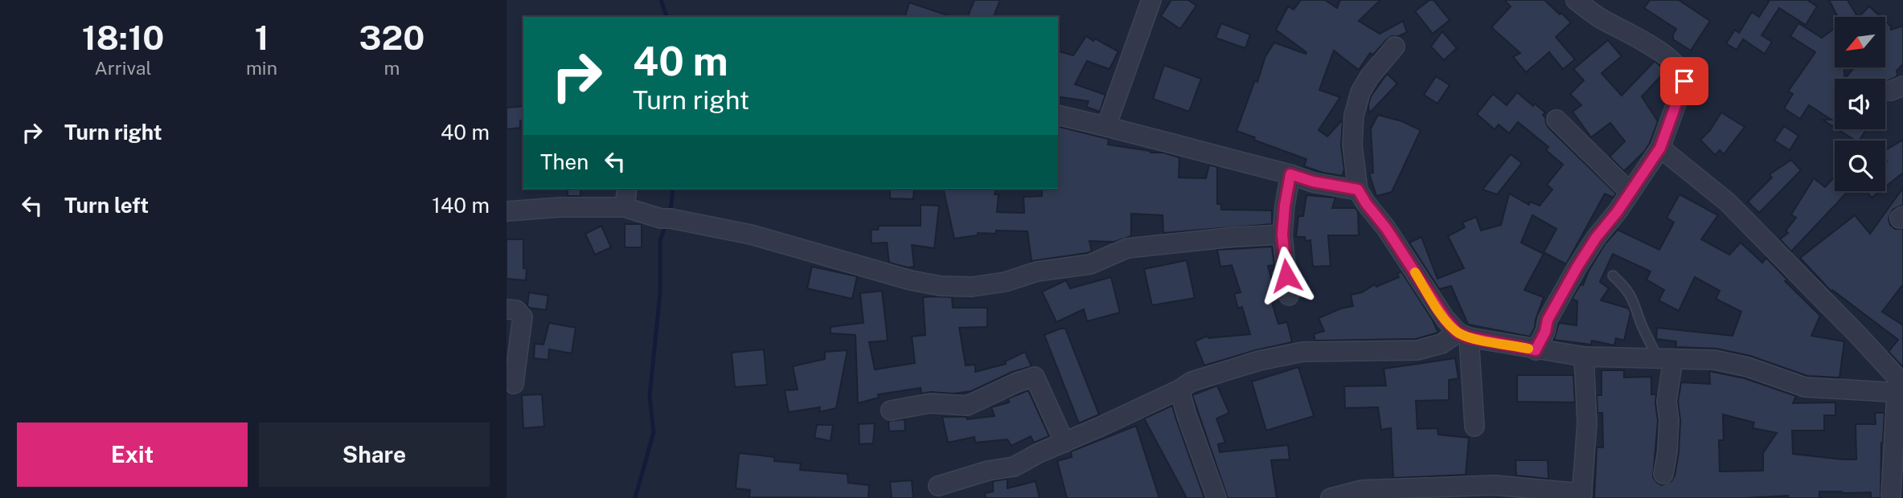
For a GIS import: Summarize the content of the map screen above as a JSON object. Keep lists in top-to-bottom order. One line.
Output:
{"north":"bottom left","page":{"eta":["18:10","Arrival","1","min","320","m"],"turn":["40 m","Turn right"],"list":[{"name":"Turn right","value":"40 m"},{"name":"Turn left","value":"140 m"}],"then":"Then","buttons":["Exit","Share"]}}
